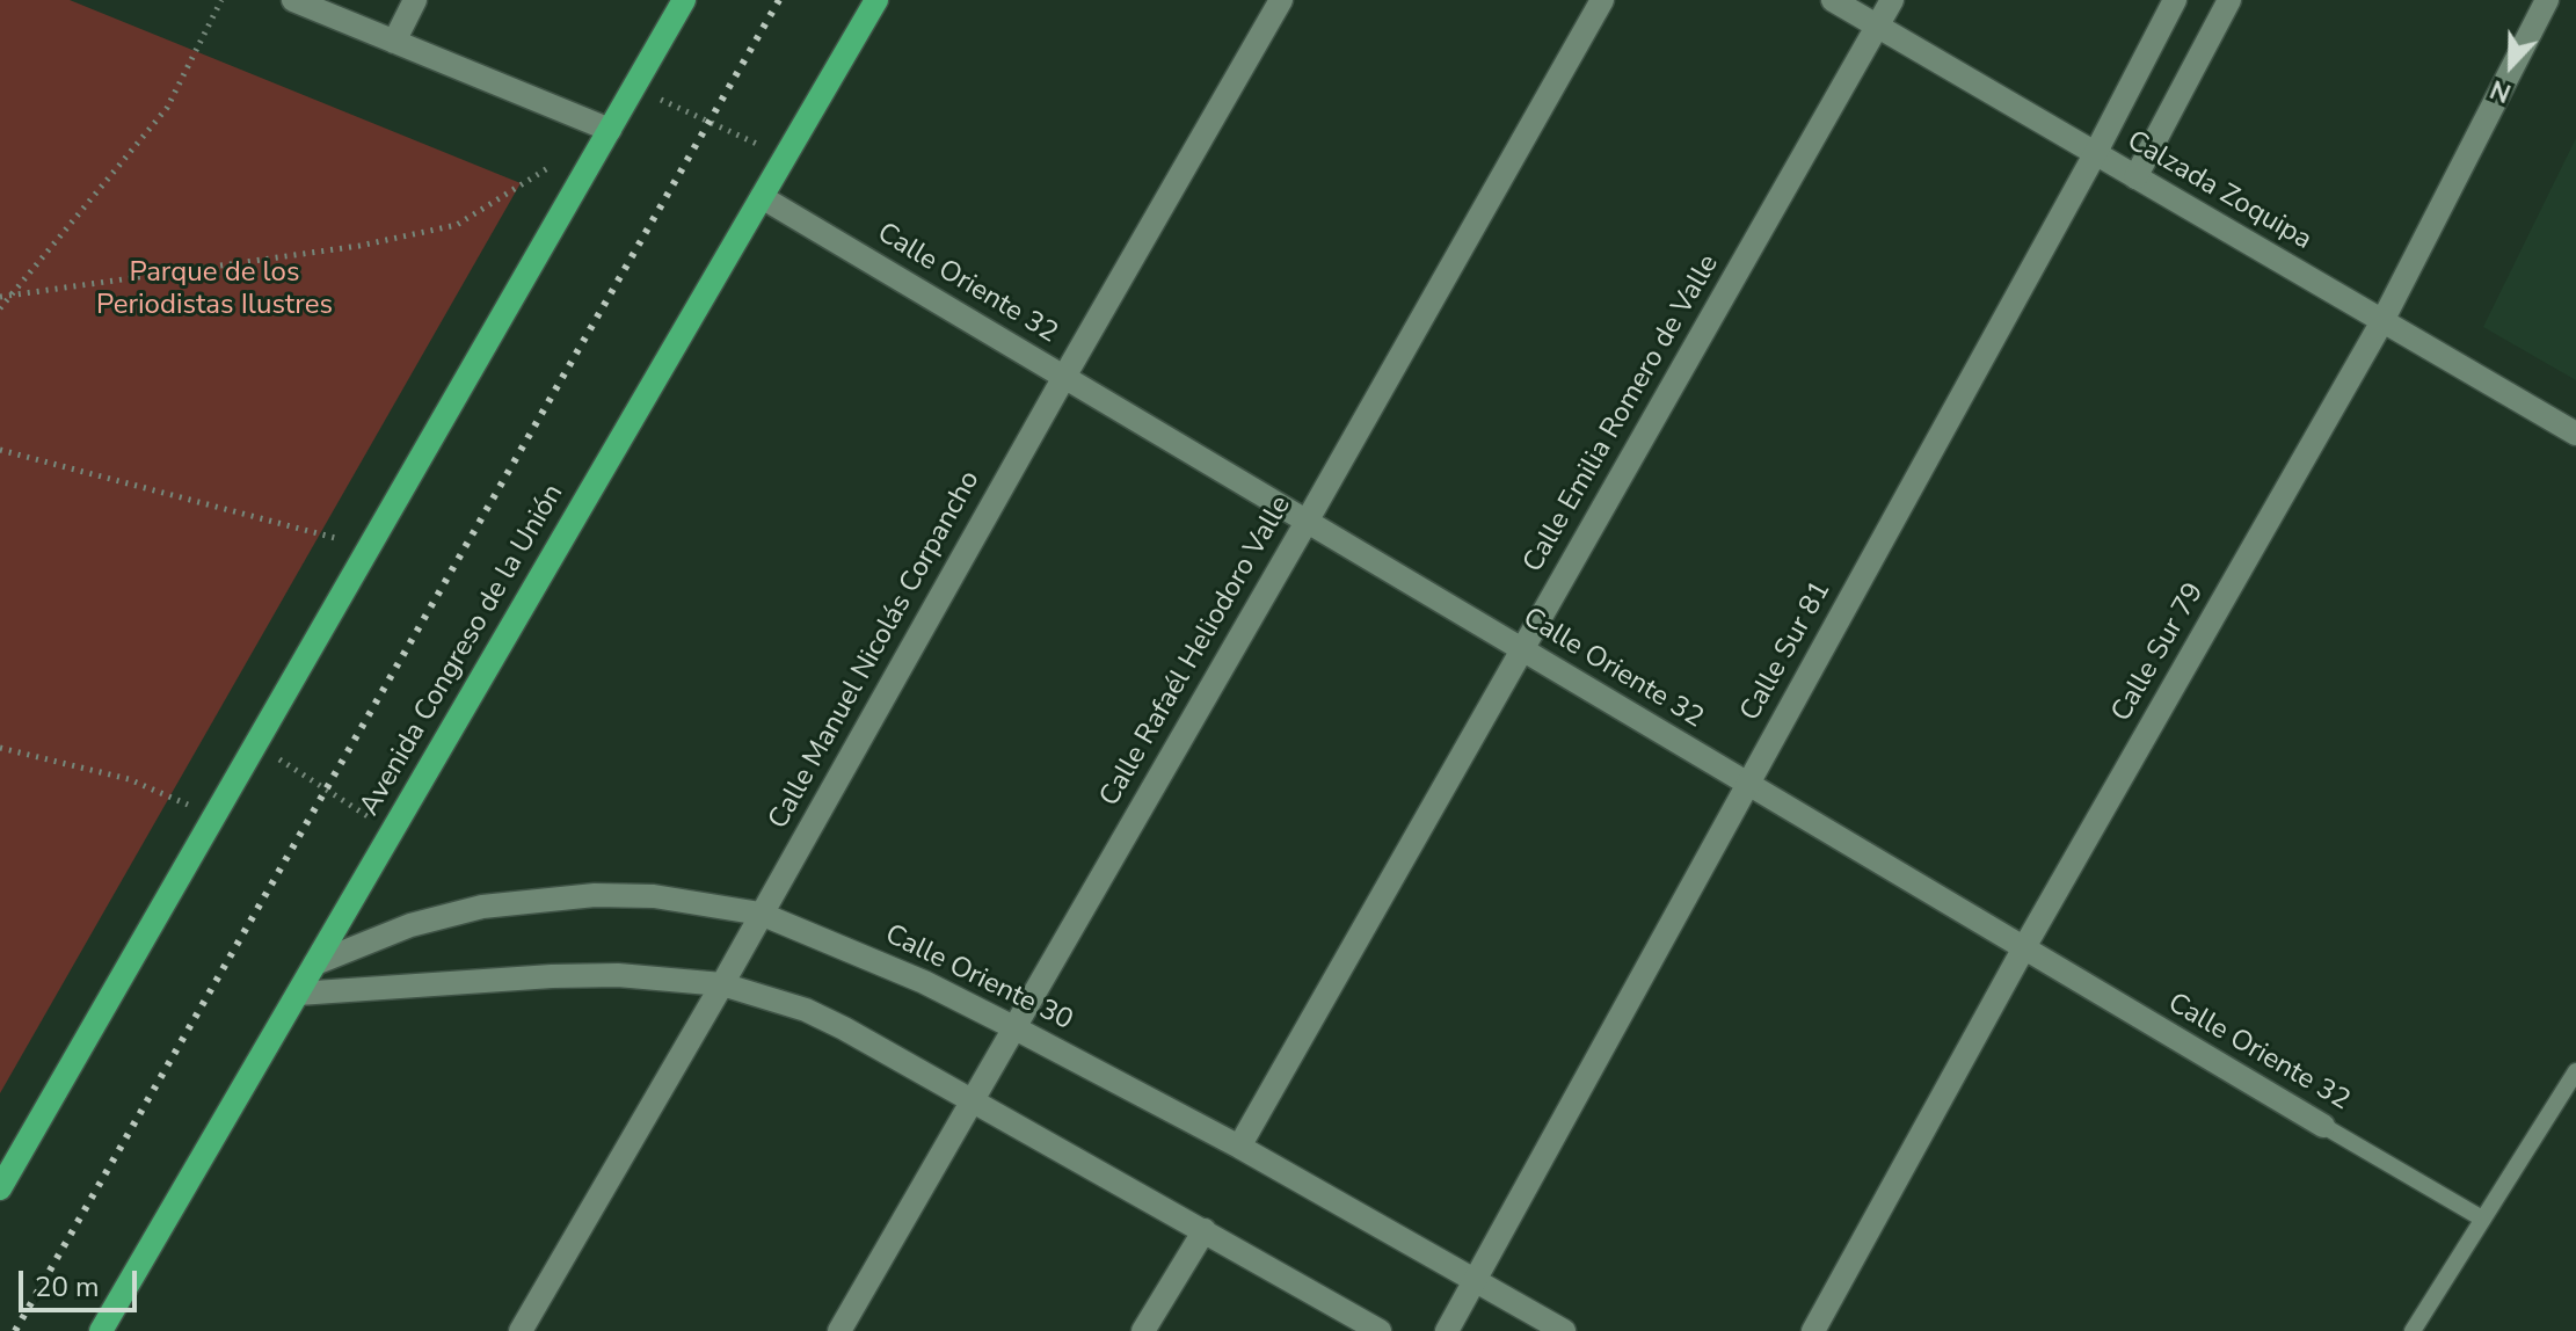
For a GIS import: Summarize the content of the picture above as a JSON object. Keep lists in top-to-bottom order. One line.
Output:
{"streets":{"main road":["Avenida Congreso de la Unión"],"street":["Calzada Zoquipa","Calle Oriente 32","Calle Emilia Romero de Valle","Calle Manuel Nicolás Corpancho","Calle Rafaél Heliodoro Valle","Calle Sur 81","Calle Sur 79","Calle Oriente 30"]},"crossings":[["Calzada Zoquipa","Calle Emilia Romero de Valle"],["Calzada Zoquipa","Calle Sur 81"],["Calzada Zoquipa","Calle Sur 79"],["Calle Oriente 32","Calle Emilia Romero de Valle"],["Calle Oriente 32","Avenida Congreso de la Unión"],["Calle Oriente 32","Calle Manuel Nicolás Corpancho"],["Calle Oriente 32","Calle Rafaél Heliodoro Valle"],["Calle Oriente 32","Calle Sur 81"],["Calle Oriente 32","Calle Sur 79"],["Calle Emilia Romero de Valle","Calle Oriente 30"],["Avenida Congreso de la Unión","Calle Oriente 30"],["Calle Manuel Nicolás Corpancho","Calle Oriente 30"],["Calle Rafaél Heliodoro Valle","Calle Oriente 30"],["Calle Sur 81","Calle Oriente 30"]],"parks":["Parque de los Periodistas Ilustres"],"scale_bar":"20 m","north":"bottom"}
